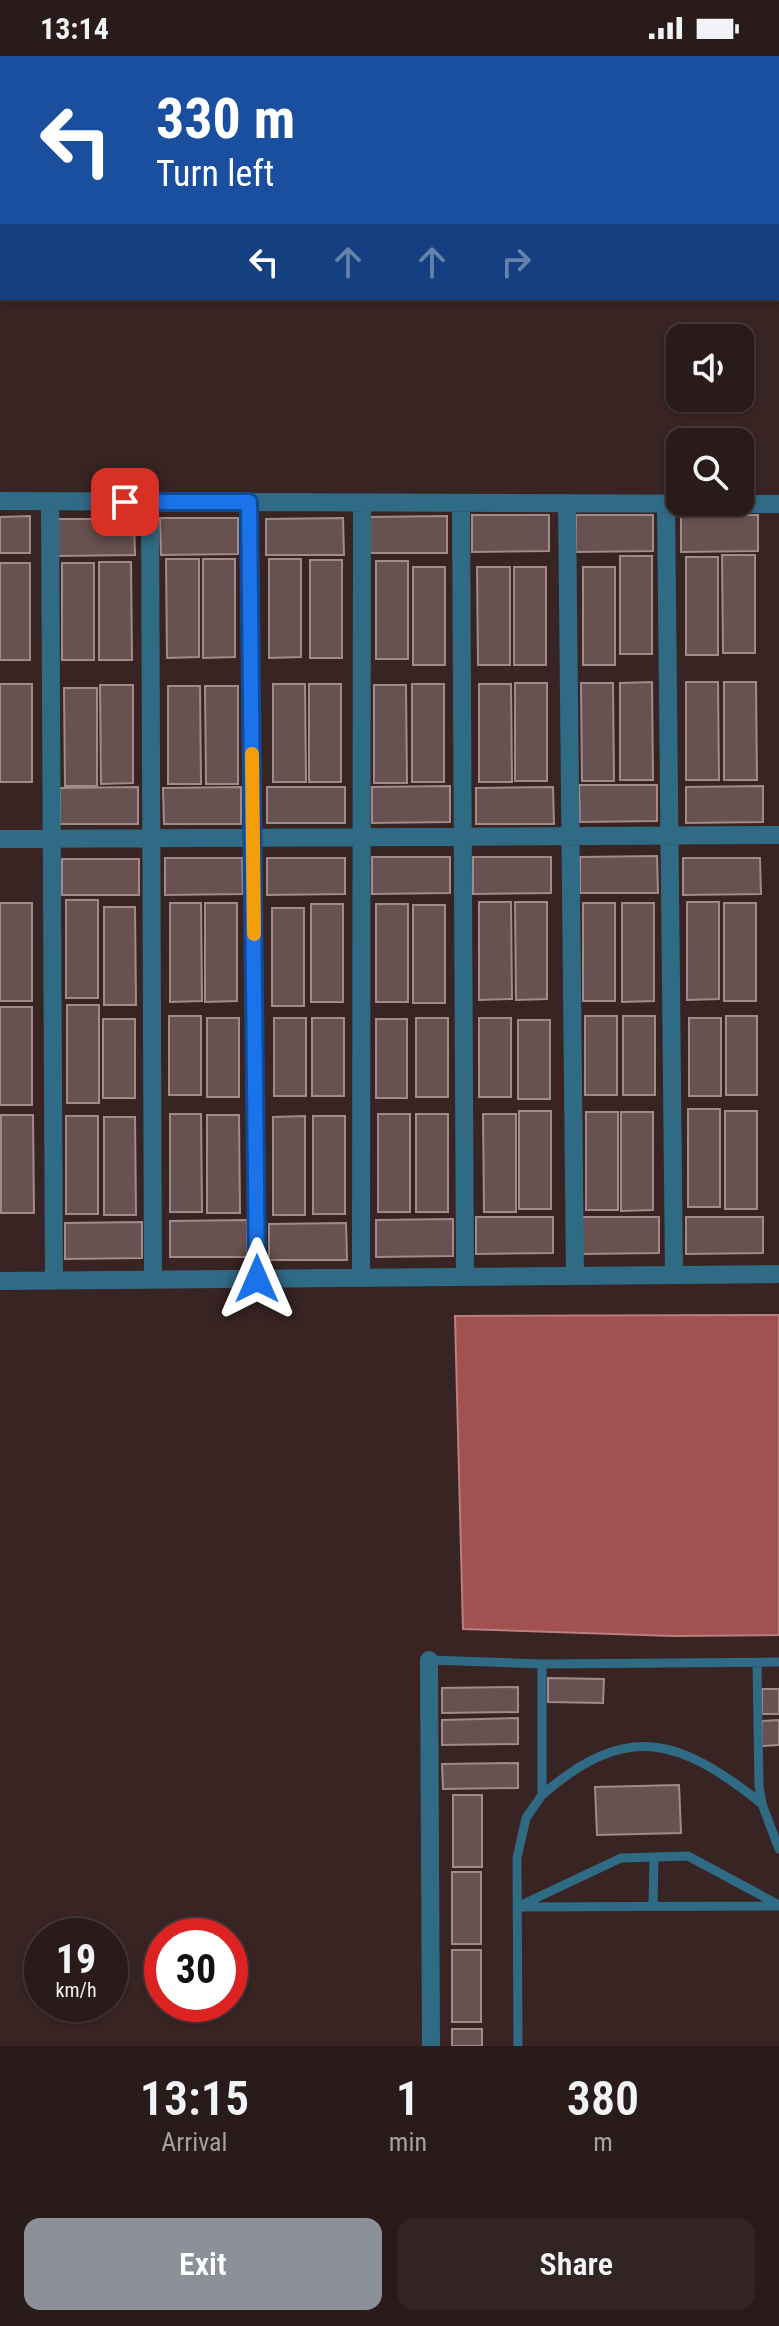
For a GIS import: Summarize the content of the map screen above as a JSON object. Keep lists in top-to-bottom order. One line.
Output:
{"page":{"status":"13:14","turn":["330 m","Turn left"],"speed":"19 km/h","limit":"30","eta":["13:15","Arrival","1","min","380","m"],"buttons":["Exit","Share"]}}
